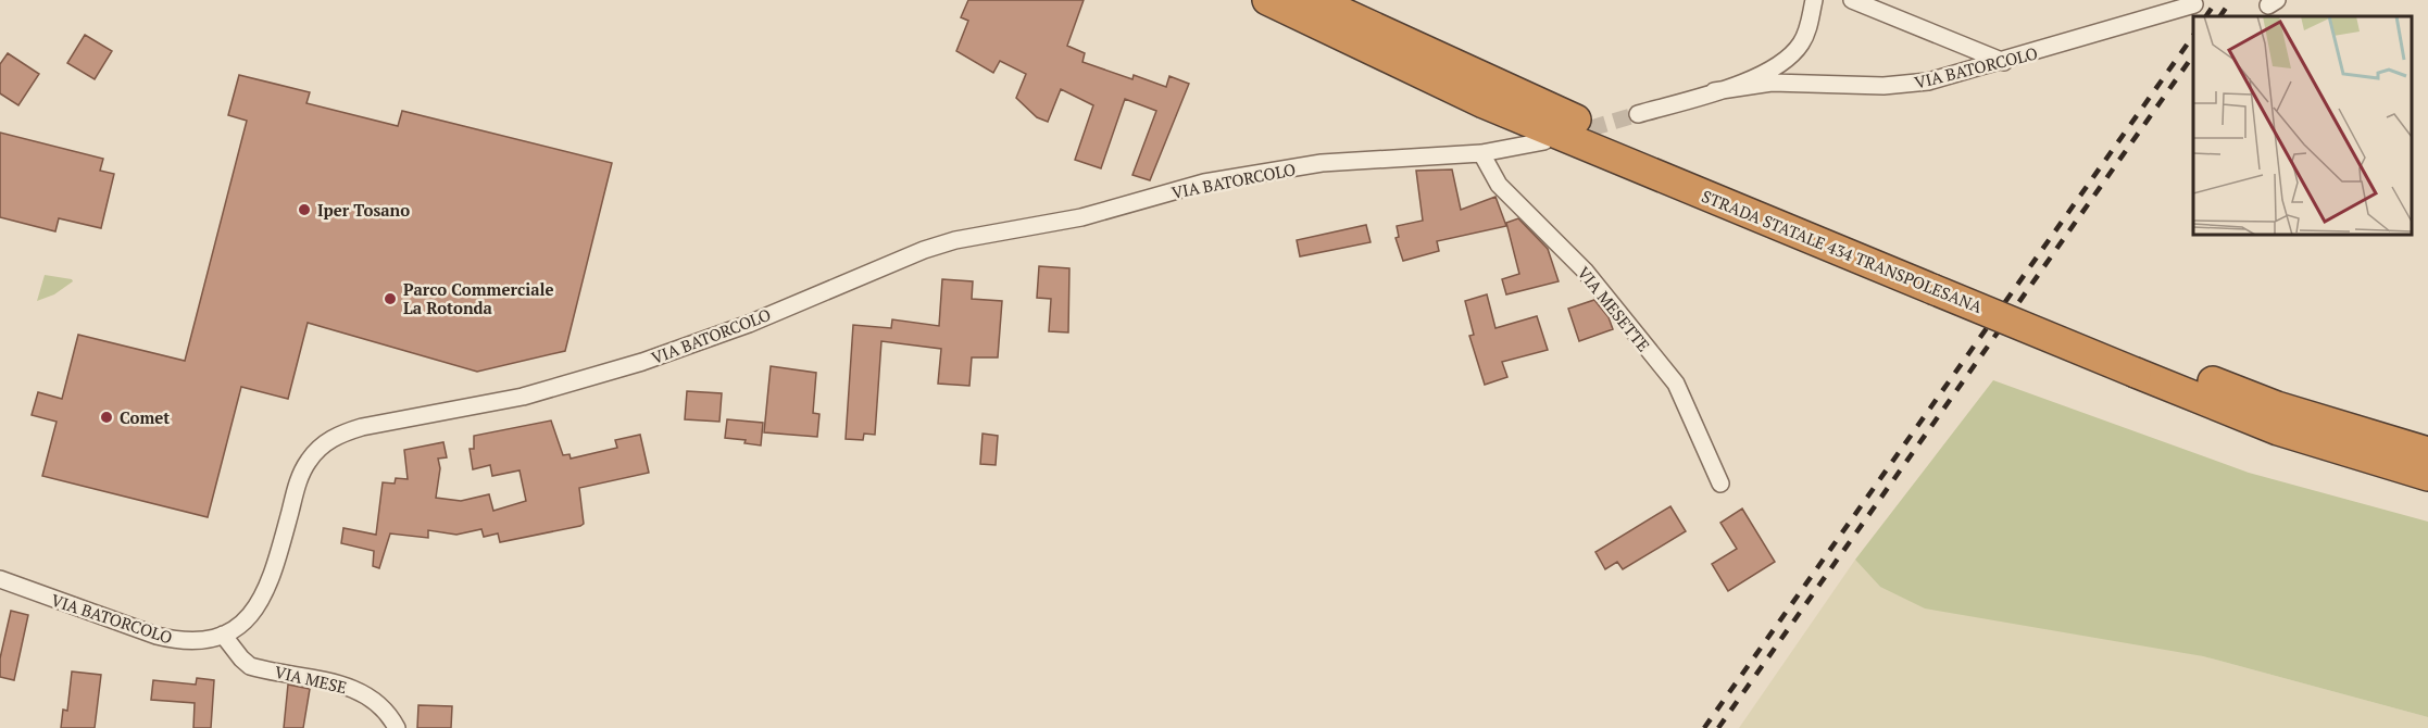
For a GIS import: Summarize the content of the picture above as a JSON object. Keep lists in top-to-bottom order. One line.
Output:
{"streets":{"highway":["STRADA STATALE 434 TRANSPOLESANA"],"street":["VIA BATORCOLO","VIA MESETTE","VIA MESE"]},"crossings":[["VIA BATORCOLO","VIA MESETTE"],["VIA BATORCOLO","VIA MESE"]],"places":["Iper Tosano","Parco Commerciale La Rotonda","Comet"]}
